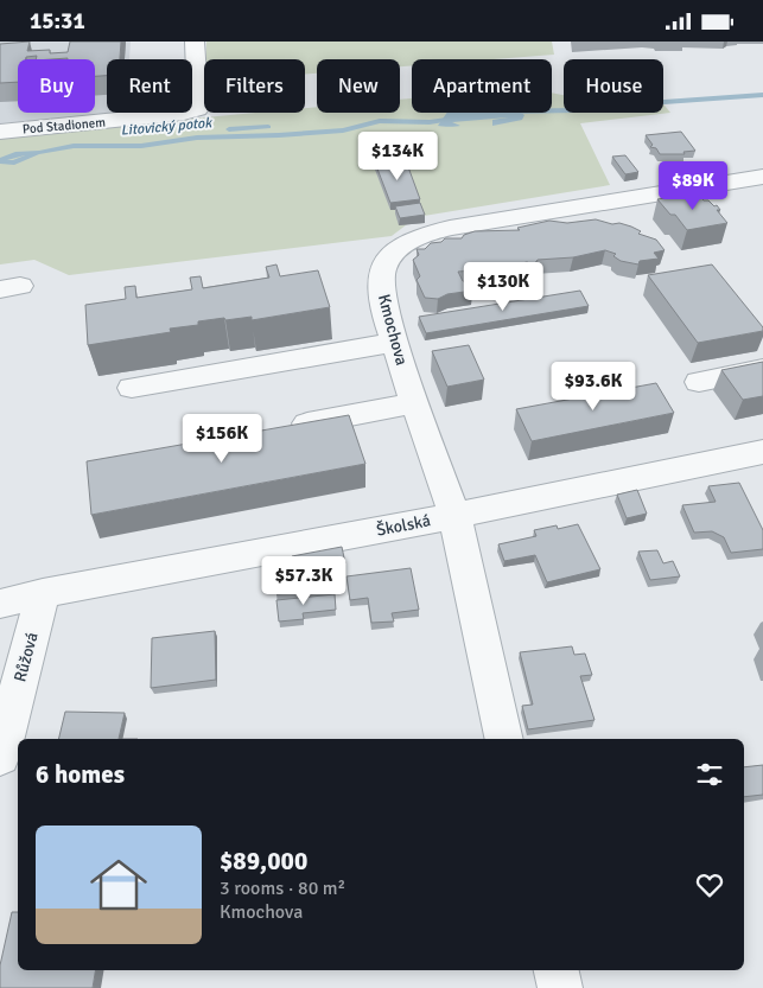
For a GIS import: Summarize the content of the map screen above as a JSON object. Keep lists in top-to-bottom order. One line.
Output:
{"streets":{"street":["Pod Stadionem","Kmochova","Školská","Růžová"]},"crossings":[["Kmochova","Školská"],["Školská","Růžová"]],"water":["Litovický potok"],"page":{"status":"15:31","chip":["Buy","Rent","Filters","New","Apartment","House"],"price":["$134K","$89K","$130K","$93.6K","$156K","$57.3K"],"heading":"6 homes","list":[{"name":"$89,000","note":"3 rooms · 80 m² · Kmochova"}]}}
